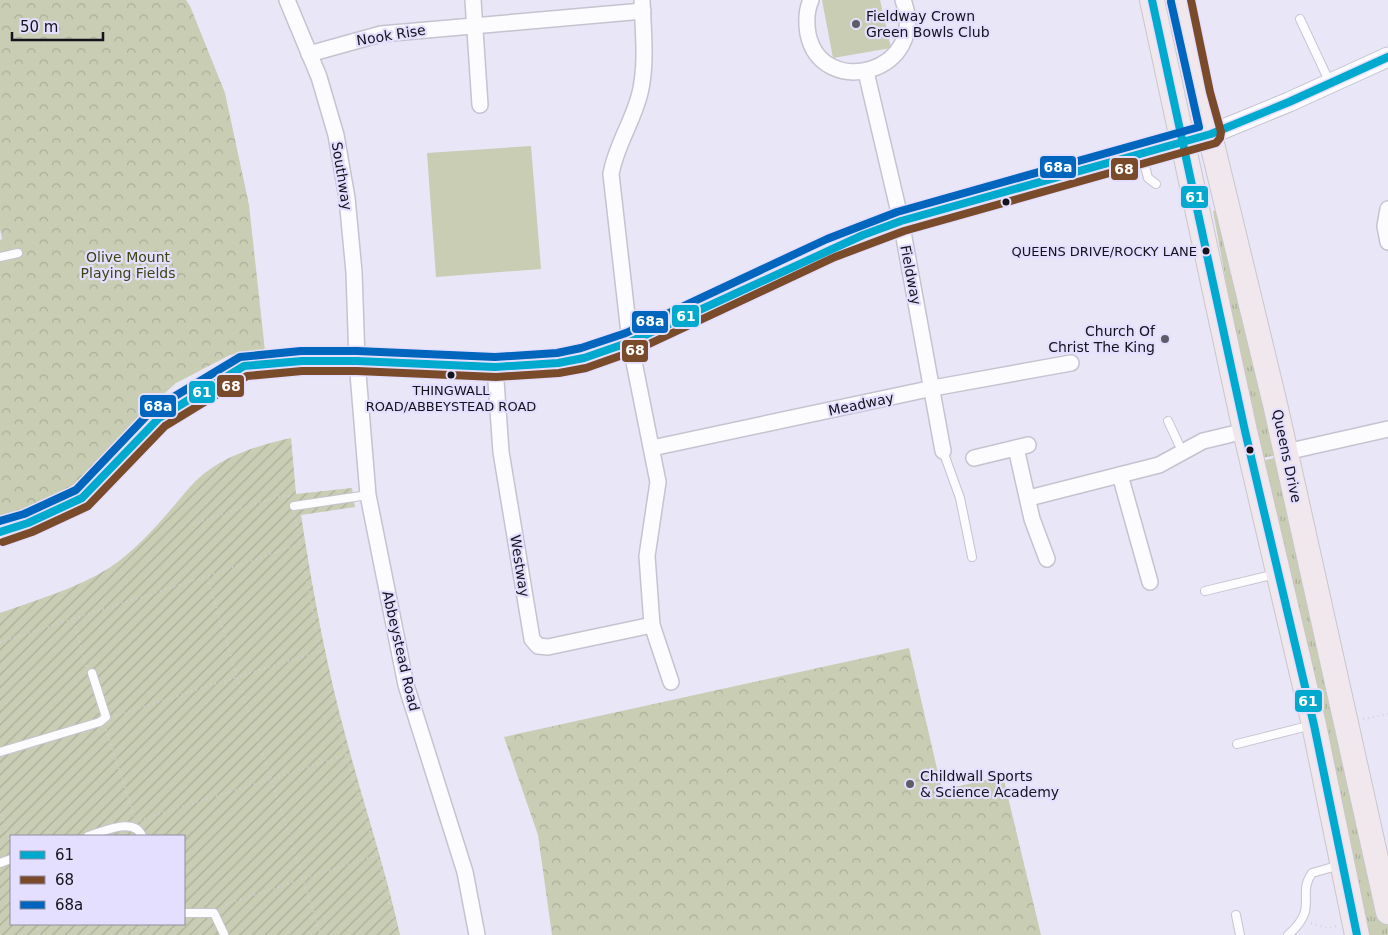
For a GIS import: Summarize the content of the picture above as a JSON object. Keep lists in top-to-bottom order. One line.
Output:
{"streets":{"highway":["Queens Drive"],"street":["Nook Rise","Southway","Fieldway","Meadway","Westway","Abbeystead Road"]},"crossings":[["Nook Rise","Southway"],["Southway","Abbeystead Road"],["Fieldway","Meadway"]],"parks":["Olive Mount Playing Fields"],"places":["Fieldway Crown Green Bowls Club","QUEENS DRIVE/ROCKY LANE","Church Of Christ The King","THINGWALL ROAD/ABBEYSTEAD ROAD","Childwall Sports & Science Academy"],"lines":["transit line 61","transit line 68","transit line 68a"],"legend":["61","68","68a"],"scale_bar":"50 m"}
